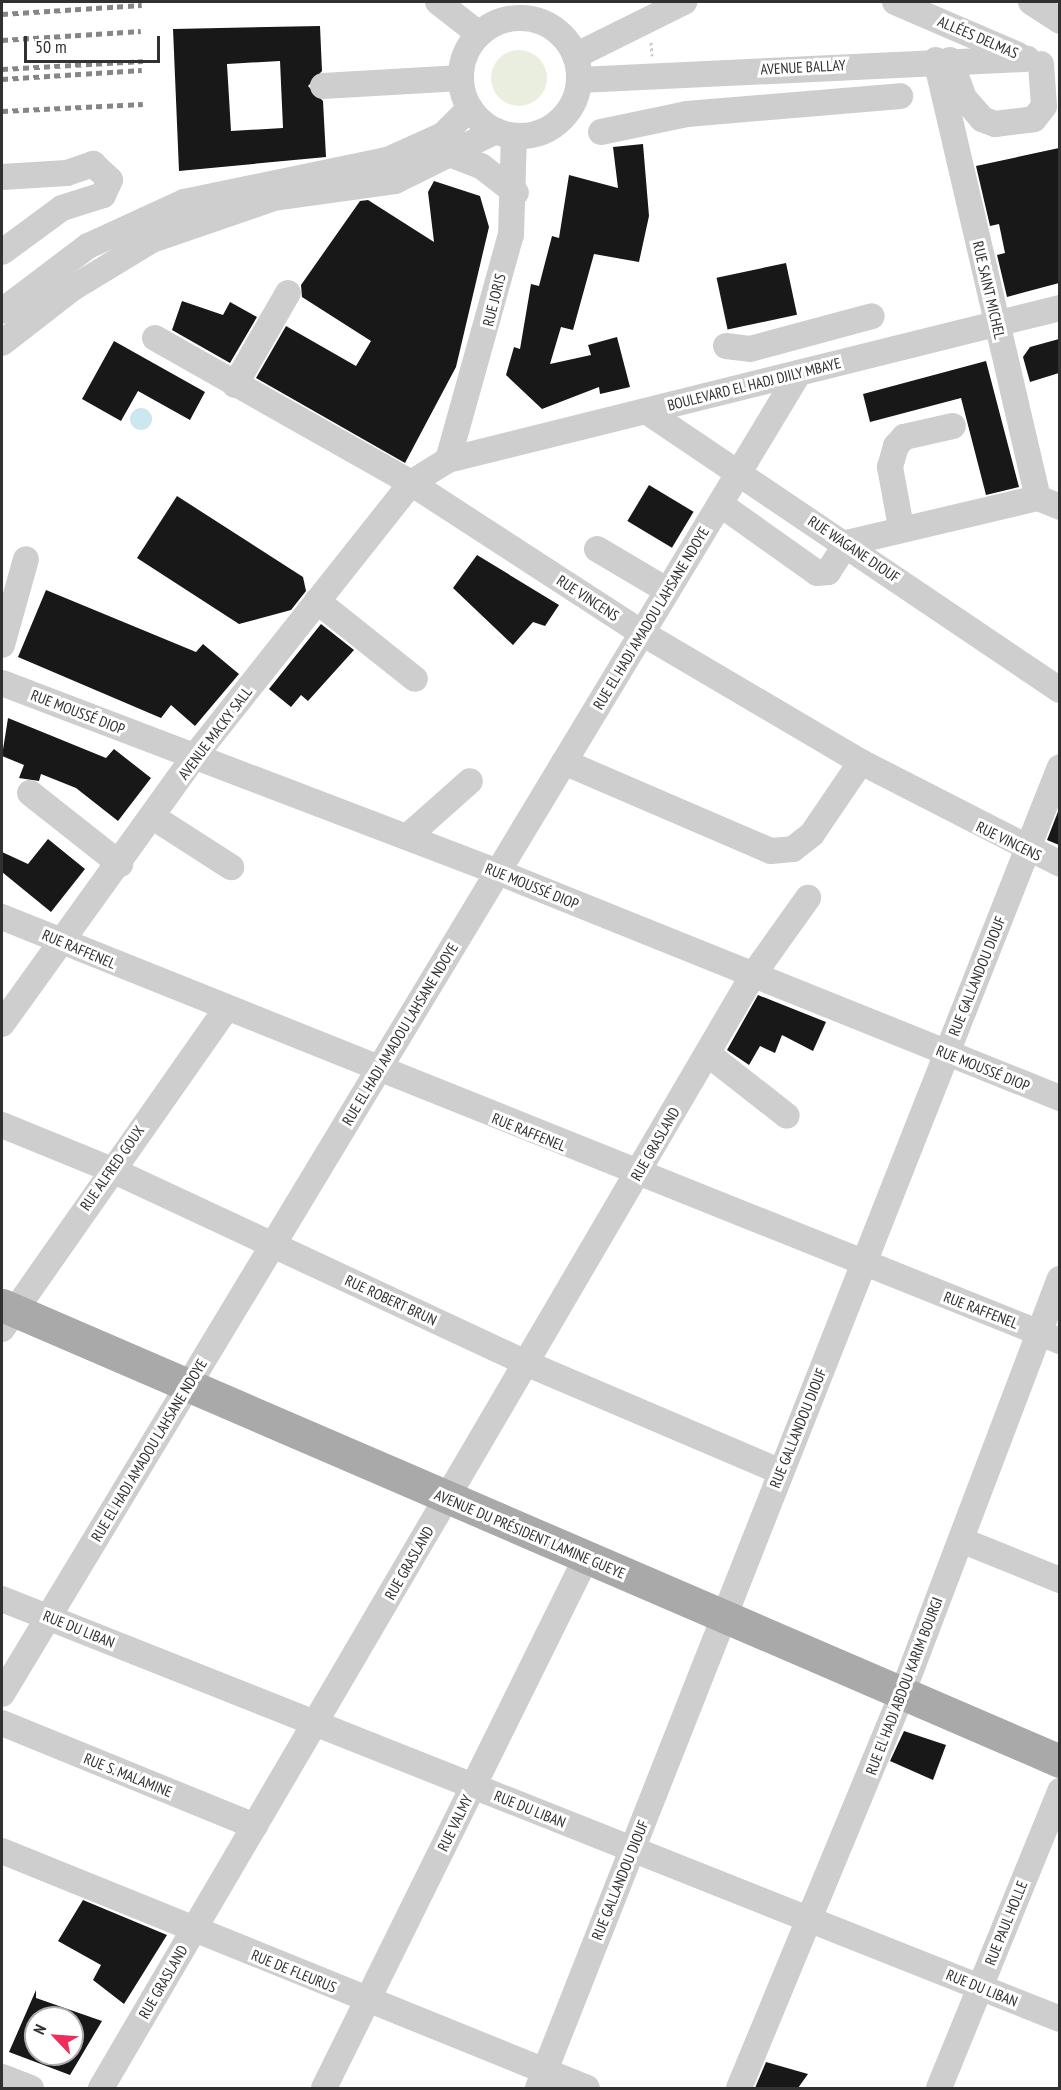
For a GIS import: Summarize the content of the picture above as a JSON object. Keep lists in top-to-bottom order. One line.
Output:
{"streets":{"main road":["AVENUE DU PRÉSIDENT LAMINE GUEYE"],"street":["ALLÉES DELMAS","AVENUE BALLAY","RUE SAINT MICHEL","RUE JORIS","BOULEVARD EL HADJ DJILY MBAYE","RUE WAGANE DIOUF","RUE VINCENS","RUE EL HADJ AMADOU LAHSANE NDOYE","RUE MOUSSÉ DIOP","AVENUE MACKY SALL","RUE RAFFENEL","RUE GALLANDOU DIOUF","RUE GRASLAND","RUE ALFRED GOUX","RUE ROBERT BRUN","RUE DU LIBAN","RUE EL HADJ ABDOU KARIM BOURGI","RUE S. MALAMINE","RUE VALMY","RUE PAUL HOLLE","RUE DE FLEURUS"]},"crossings":[["ALLÉES DELMAS","AVENUE BALLAY"],["AVENUE BALLAY","RUE SAINT MICHEL"],["AVENUE BALLAY","RUE JORIS"],["RUE SAINT MICHEL","BOULEVARD EL HADJ DJILY MBAYE"],["RUE JORIS","BOULEVARD EL HADJ DJILY MBAYE"],["RUE JORIS","AVENUE MACKY SALL"],["BOULEVARD EL HADJ DJILY MBAYE","RUE WAGANE DIOUF"],["BOULEVARD EL HADJ DJILY MBAYE","RUE EL HADJ AMADOU LAHSANE NDOYE"],["BOULEVARD EL HADJ DJILY MBAYE","AVENUE MACKY SALL"],["RUE WAGANE DIOUF","RUE EL HADJ AMADOU LAHSANE NDOYE"],["RUE VINCENS","RUE EL HADJ AMADOU LAHSANE NDOYE"],["RUE VINCENS","AVENUE MACKY SALL"],["RUE VINCENS","RUE GALLANDOU DIOUF"],["RUE EL HADJ AMADOU LAHSANE NDOYE","RUE MOUSSÉ DIOP"],["RUE EL HADJ AMADOU LAHSANE NDOYE","RUE RAFFENEL"],["RUE EL HADJ AMADOU LAHSANE NDOYE","RUE ROBERT BRUN"],["RUE EL HADJ AMADOU LAHSANE NDOYE","AVENUE DU PRÉSIDENT LAMINE GUEYE"],["RUE EL HADJ AMADOU LAHSANE NDOYE","RUE DU LIBAN"],["RUE MOUSSÉ DIOP","AVENUE MACKY SALL"],["RUE MOUSSÉ DIOP","RUE GALLANDOU DIOUF"],["RUE MOUSSÉ DIOP","RUE GRASLAND"],["AVENUE MACKY SALL","RUE RAFFENEL"],["RUE RAFFENEL","RUE GALLANDOU DIOUF"],["RUE RAFFENEL","RUE GRASLAND"],["RUE RAFFENEL","RUE ALFRED GOUX"],["RUE RAFFENEL","RUE EL HADJ ABDOU KARIM BOURGI"],["RUE GALLANDOU DIOUF","RUE ROBERT BRUN"],["RUE GALLANDOU DIOUF","AVENUE DU PRÉSIDENT LAMINE GUEYE"],["RUE GALLANDOU DIOUF","RUE DU LIBAN"],["RUE GALLANDOU DIOUF","RUE DE FLEURUS"],["RUE GRASLAND","RUE ROBERT BRUN"],["RUE GRASLAND","AVENUE DU PRÉSIDENT LAMINE GUEYE"],["RUE GRASLAND","RUE DU LIBAN"],["RUE GRASLAND","RUE S. MALAMINE"],["RUE GRASLAND","RUE DE FLEURUS"],["RUE ALFRED GOUX","RUE ROBERT BRUN"],["RUE ALFRED GOUX","AVENUE DU PRÉSIDENT LAMINE GUEYE"],["AVENUE DU PRÉSIDENT LAMINE GUEYE","RUE EL HADJ ABDOU KARIM BOURGI"],["AVENUE DU PRÉSIDENT LAMINE GUEYE","RUE VALMY"],["RUE DU LIBAN","RUE EL HADJ ABDOU KARIM BOURGI"],["RUE DU LIBAN","RUE VALMY"],["RUE DU LIBAN","RUE PAUL HOLLE"],["RUE VALMY","RUE DE FLEURUS"]],"scale_bar":"50 m","north":"top left"}
